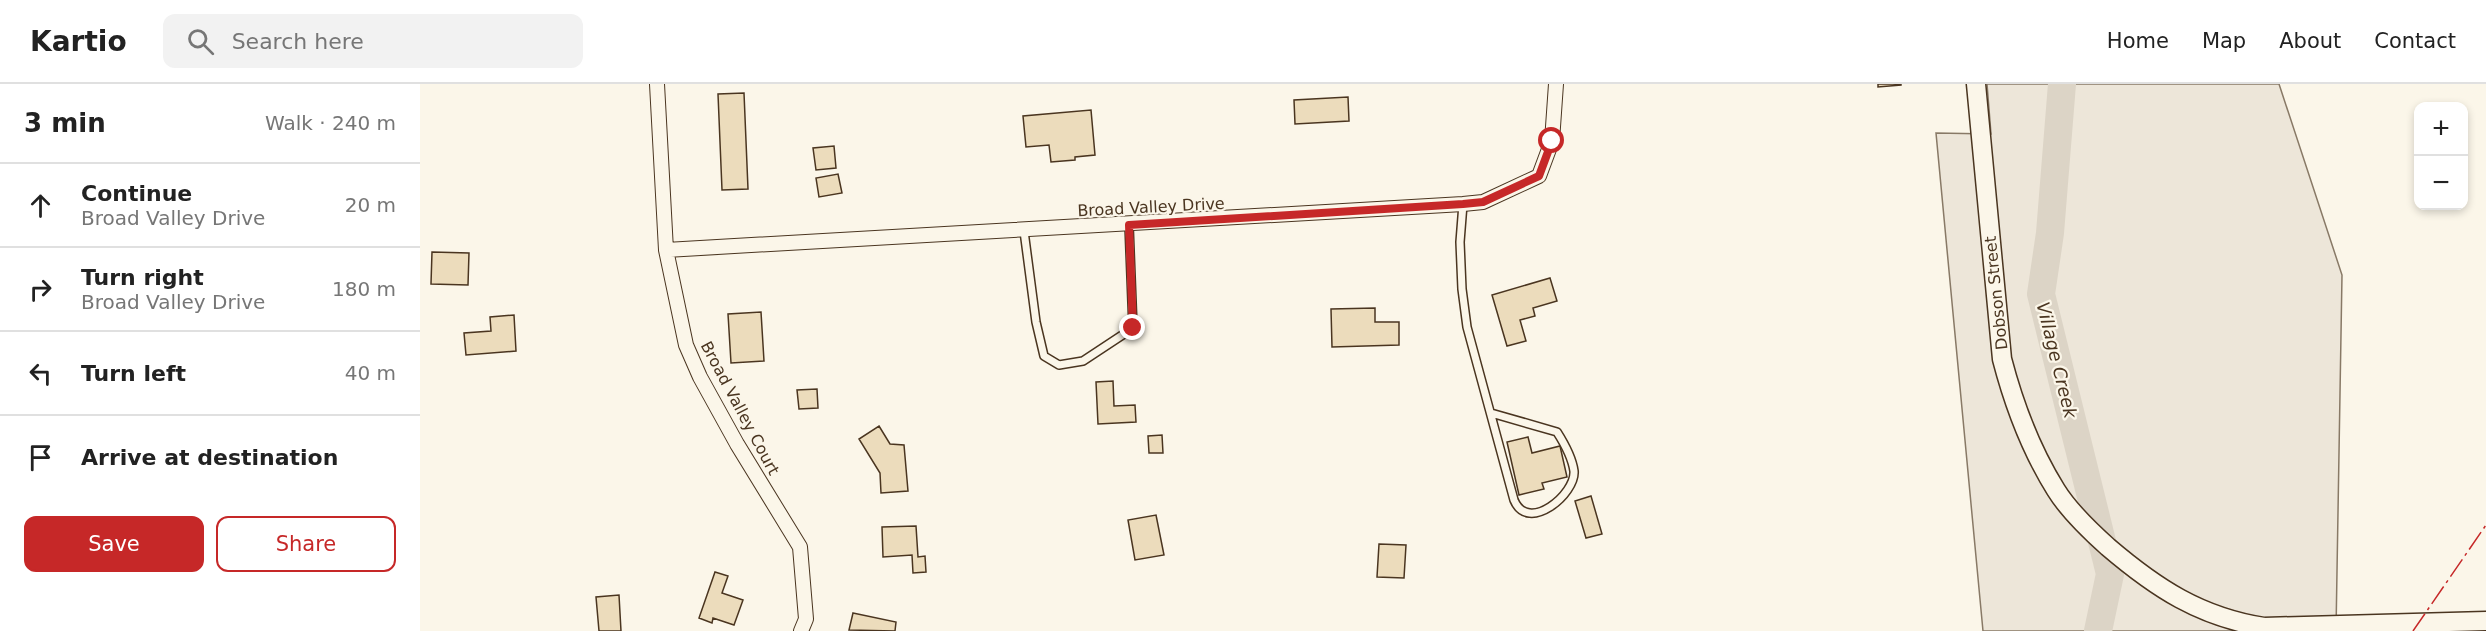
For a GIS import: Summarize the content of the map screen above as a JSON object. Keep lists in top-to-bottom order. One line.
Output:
{"streets":{"street":["Broad Valley Drive","Dobson Street","Broad Valley Court"]},"crossings":[["Broad Valley Drive","Broad Valley Court"]],"water":["Village Creek"],"page":{"header":"Kartio","search":"Search here","nav":["Home","Map","About","Contact"],"heading":["3 min","Walk · 240 m"],"map_buttons":["+","−"],"list":[["Continue","Broad Valley Drive","20 m"],["Turn right","Broad Valley Drive","180 m"],["Turn left","40 m"],"Arrive at destination"],"buttons":["Save","Share"]}}
